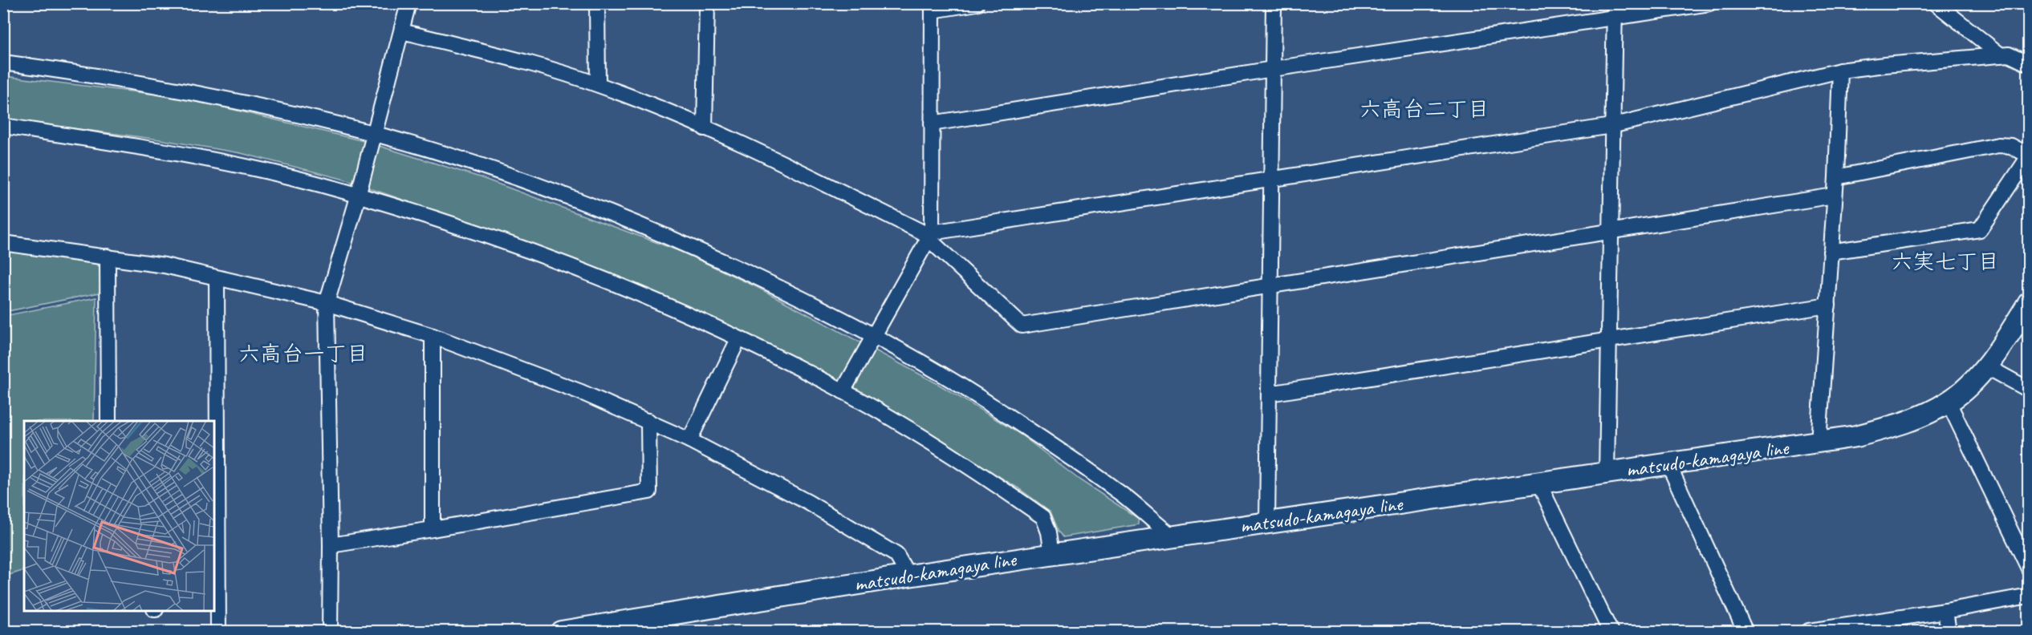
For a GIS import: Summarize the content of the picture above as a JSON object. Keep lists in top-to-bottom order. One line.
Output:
{"streets":{"main road":["matsudo-kamagaya line"]},"districts":["六高台二丁目","六実七丁目","六高台一丁目"]}
